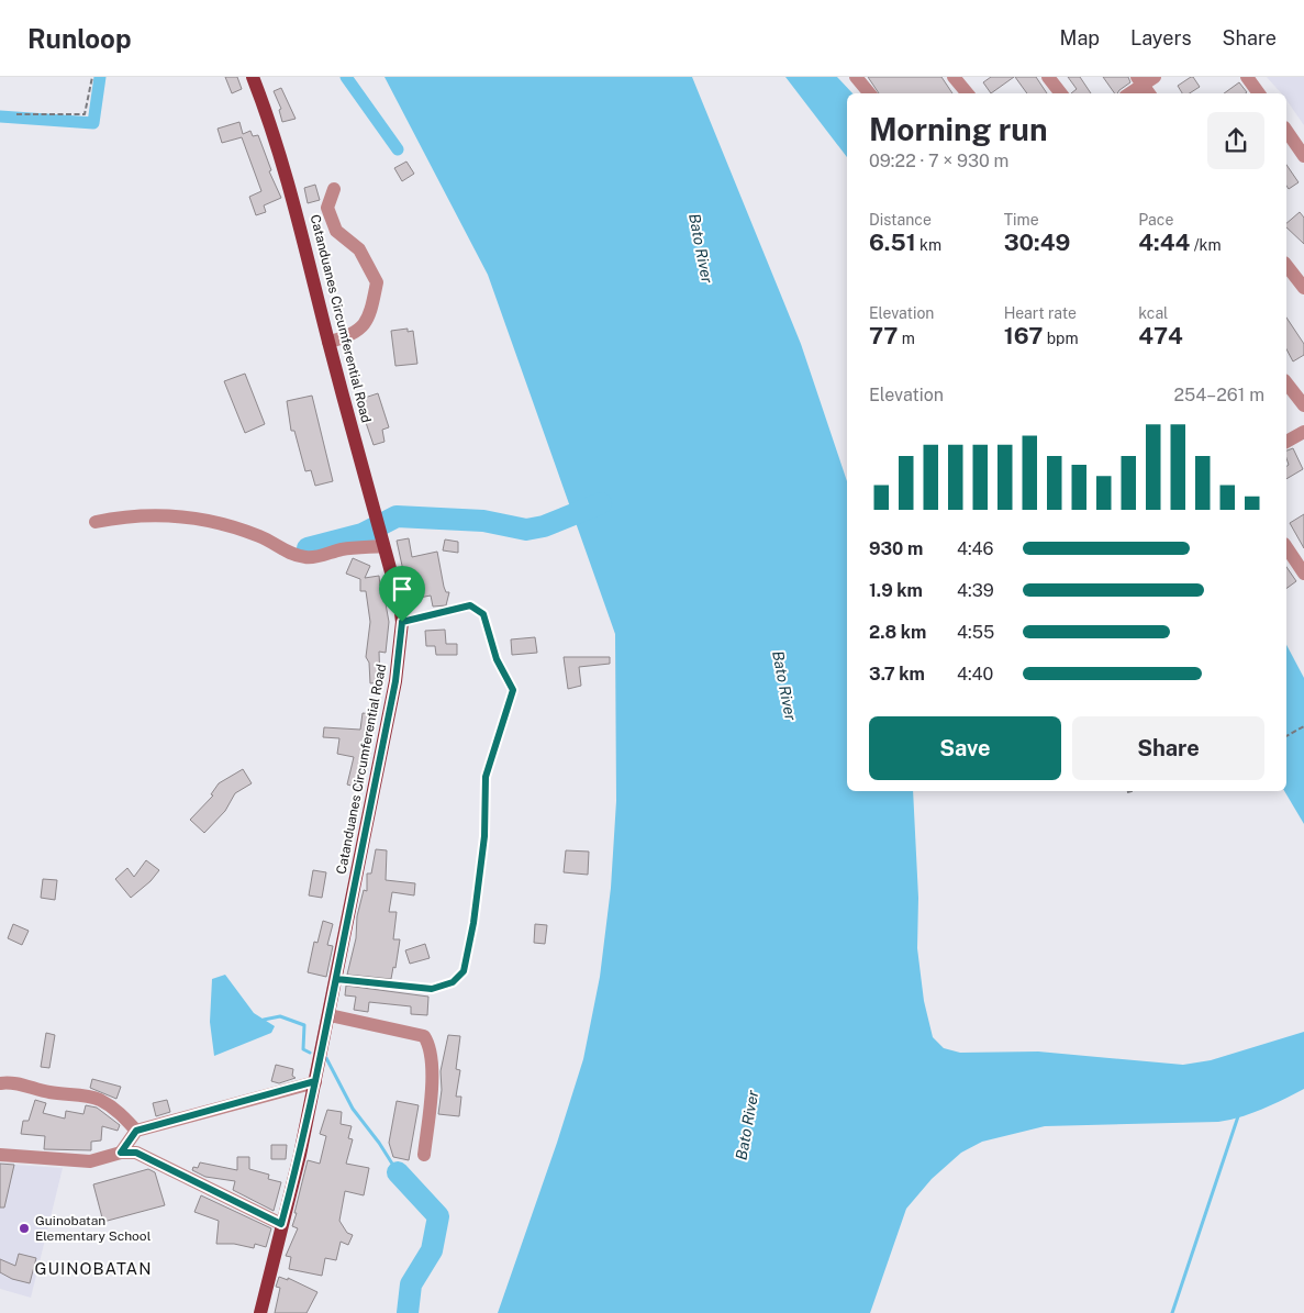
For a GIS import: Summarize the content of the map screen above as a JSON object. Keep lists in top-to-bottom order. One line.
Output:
{"streets":{"main road":["Catanduanes Circumferential Road"]},"districts":["GUINOBATAN"],"water":["Bato River"],"places":["Guinobatan Elementary School"],"page":{"header":"Runloop","nav":["Map","Layers","Share"],"heading":["Morning run","09:22 · 7 × 930 m"],"stats":[["Distance","6.51 km"],["Time","30:49"],["Pace","4:44 /km"],["Elevation","77 m"],["Heart rate","167 bpm"],["kcal","474"]],"chart":["Elevation","254–261 m"],"list":[{"name":"930 m","note":"4:46"},{"name":"1.9 km","note":"4:39"},{"name":"2.8 km","note":"4:55"},{"name":"3.7 km","note":"4:40"}],"buttons":["Save","Share"]}}
